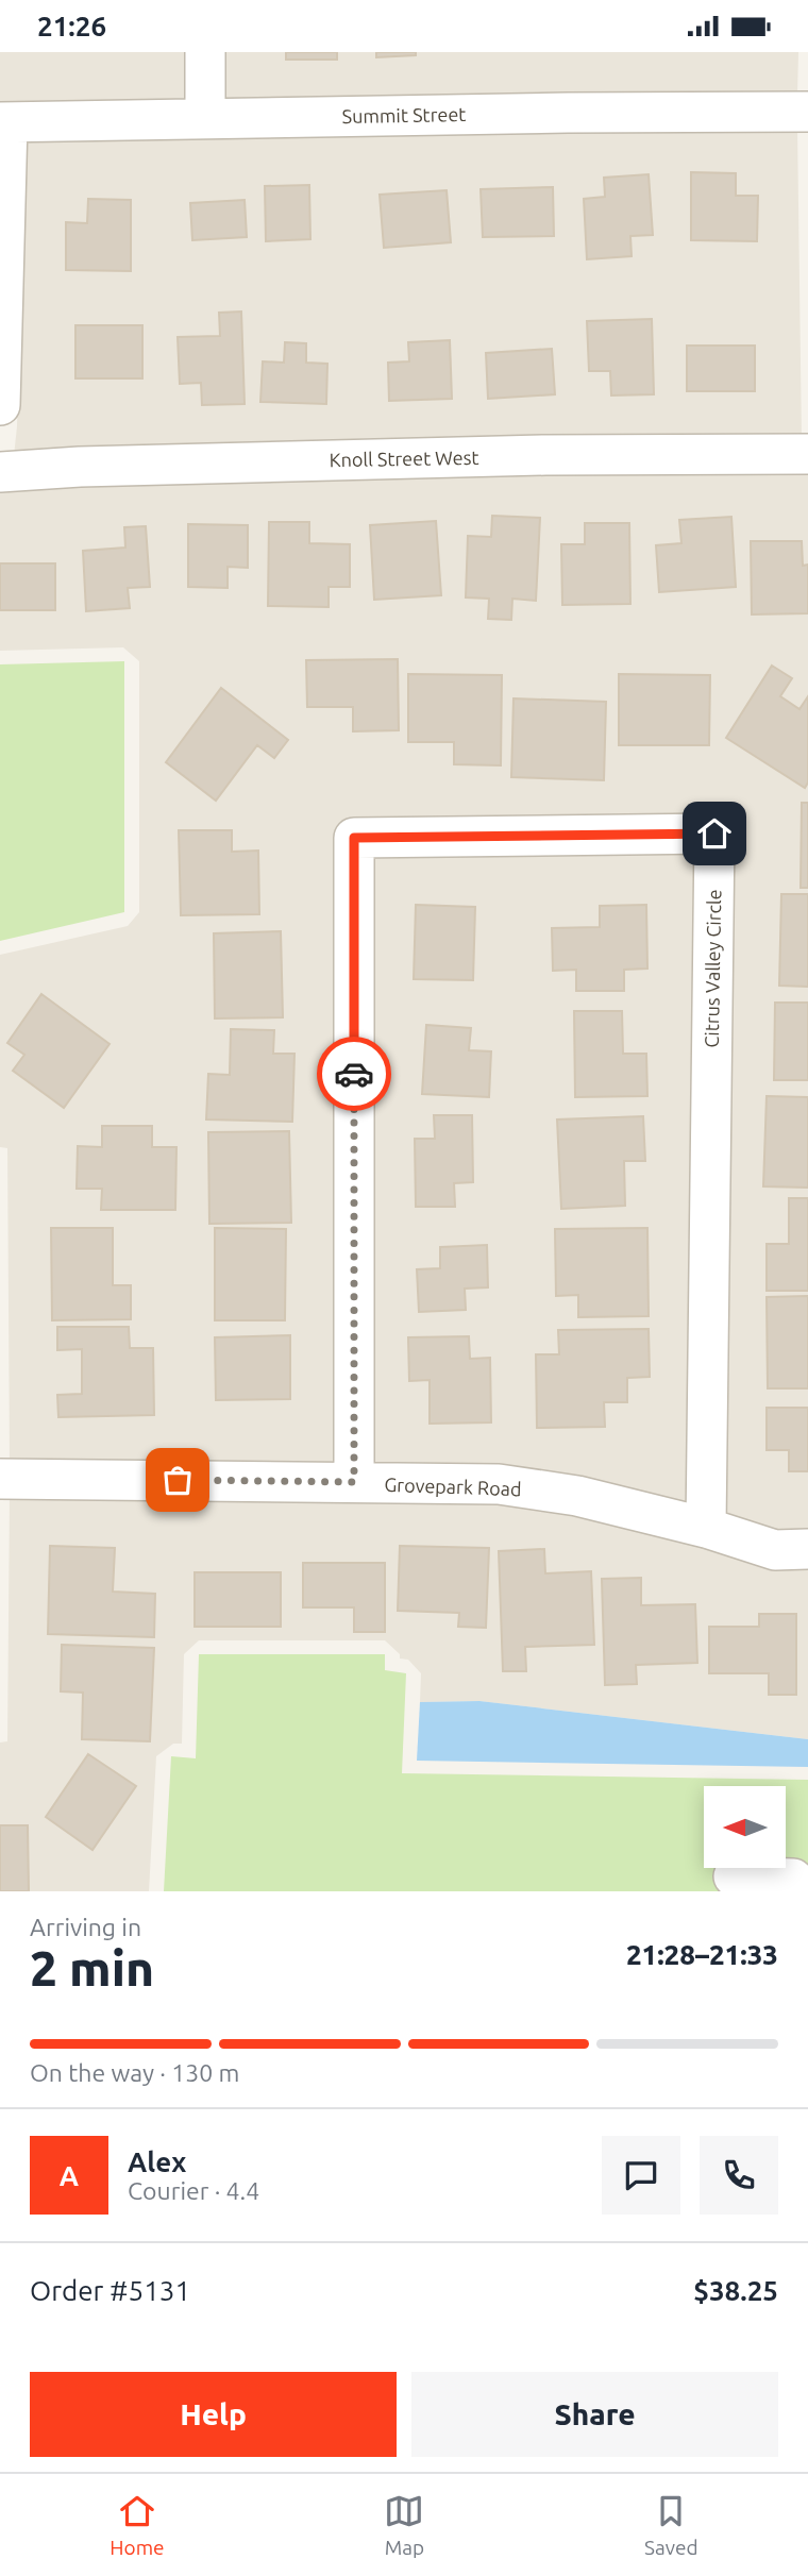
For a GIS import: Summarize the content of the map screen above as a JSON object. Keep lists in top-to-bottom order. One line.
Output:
{"streets":{"street":["Summit Street","Knoll Street West","Citrus Valley Circle","Grovepark Road"]},"crossings":[["Citrus Valley Circle","Grovepark Road"]],"north":"left","page":{"status":"21:26","heading":["2 min","Arriving in","21:28–21:33"],"panel":["Alex","Courier · 4.4","Order #5131","$38.25"],"bar":"On the way · 130 m","round":"A","buttons":["Help","Share"],"tabs":["Home","Map","Saved"]}}
